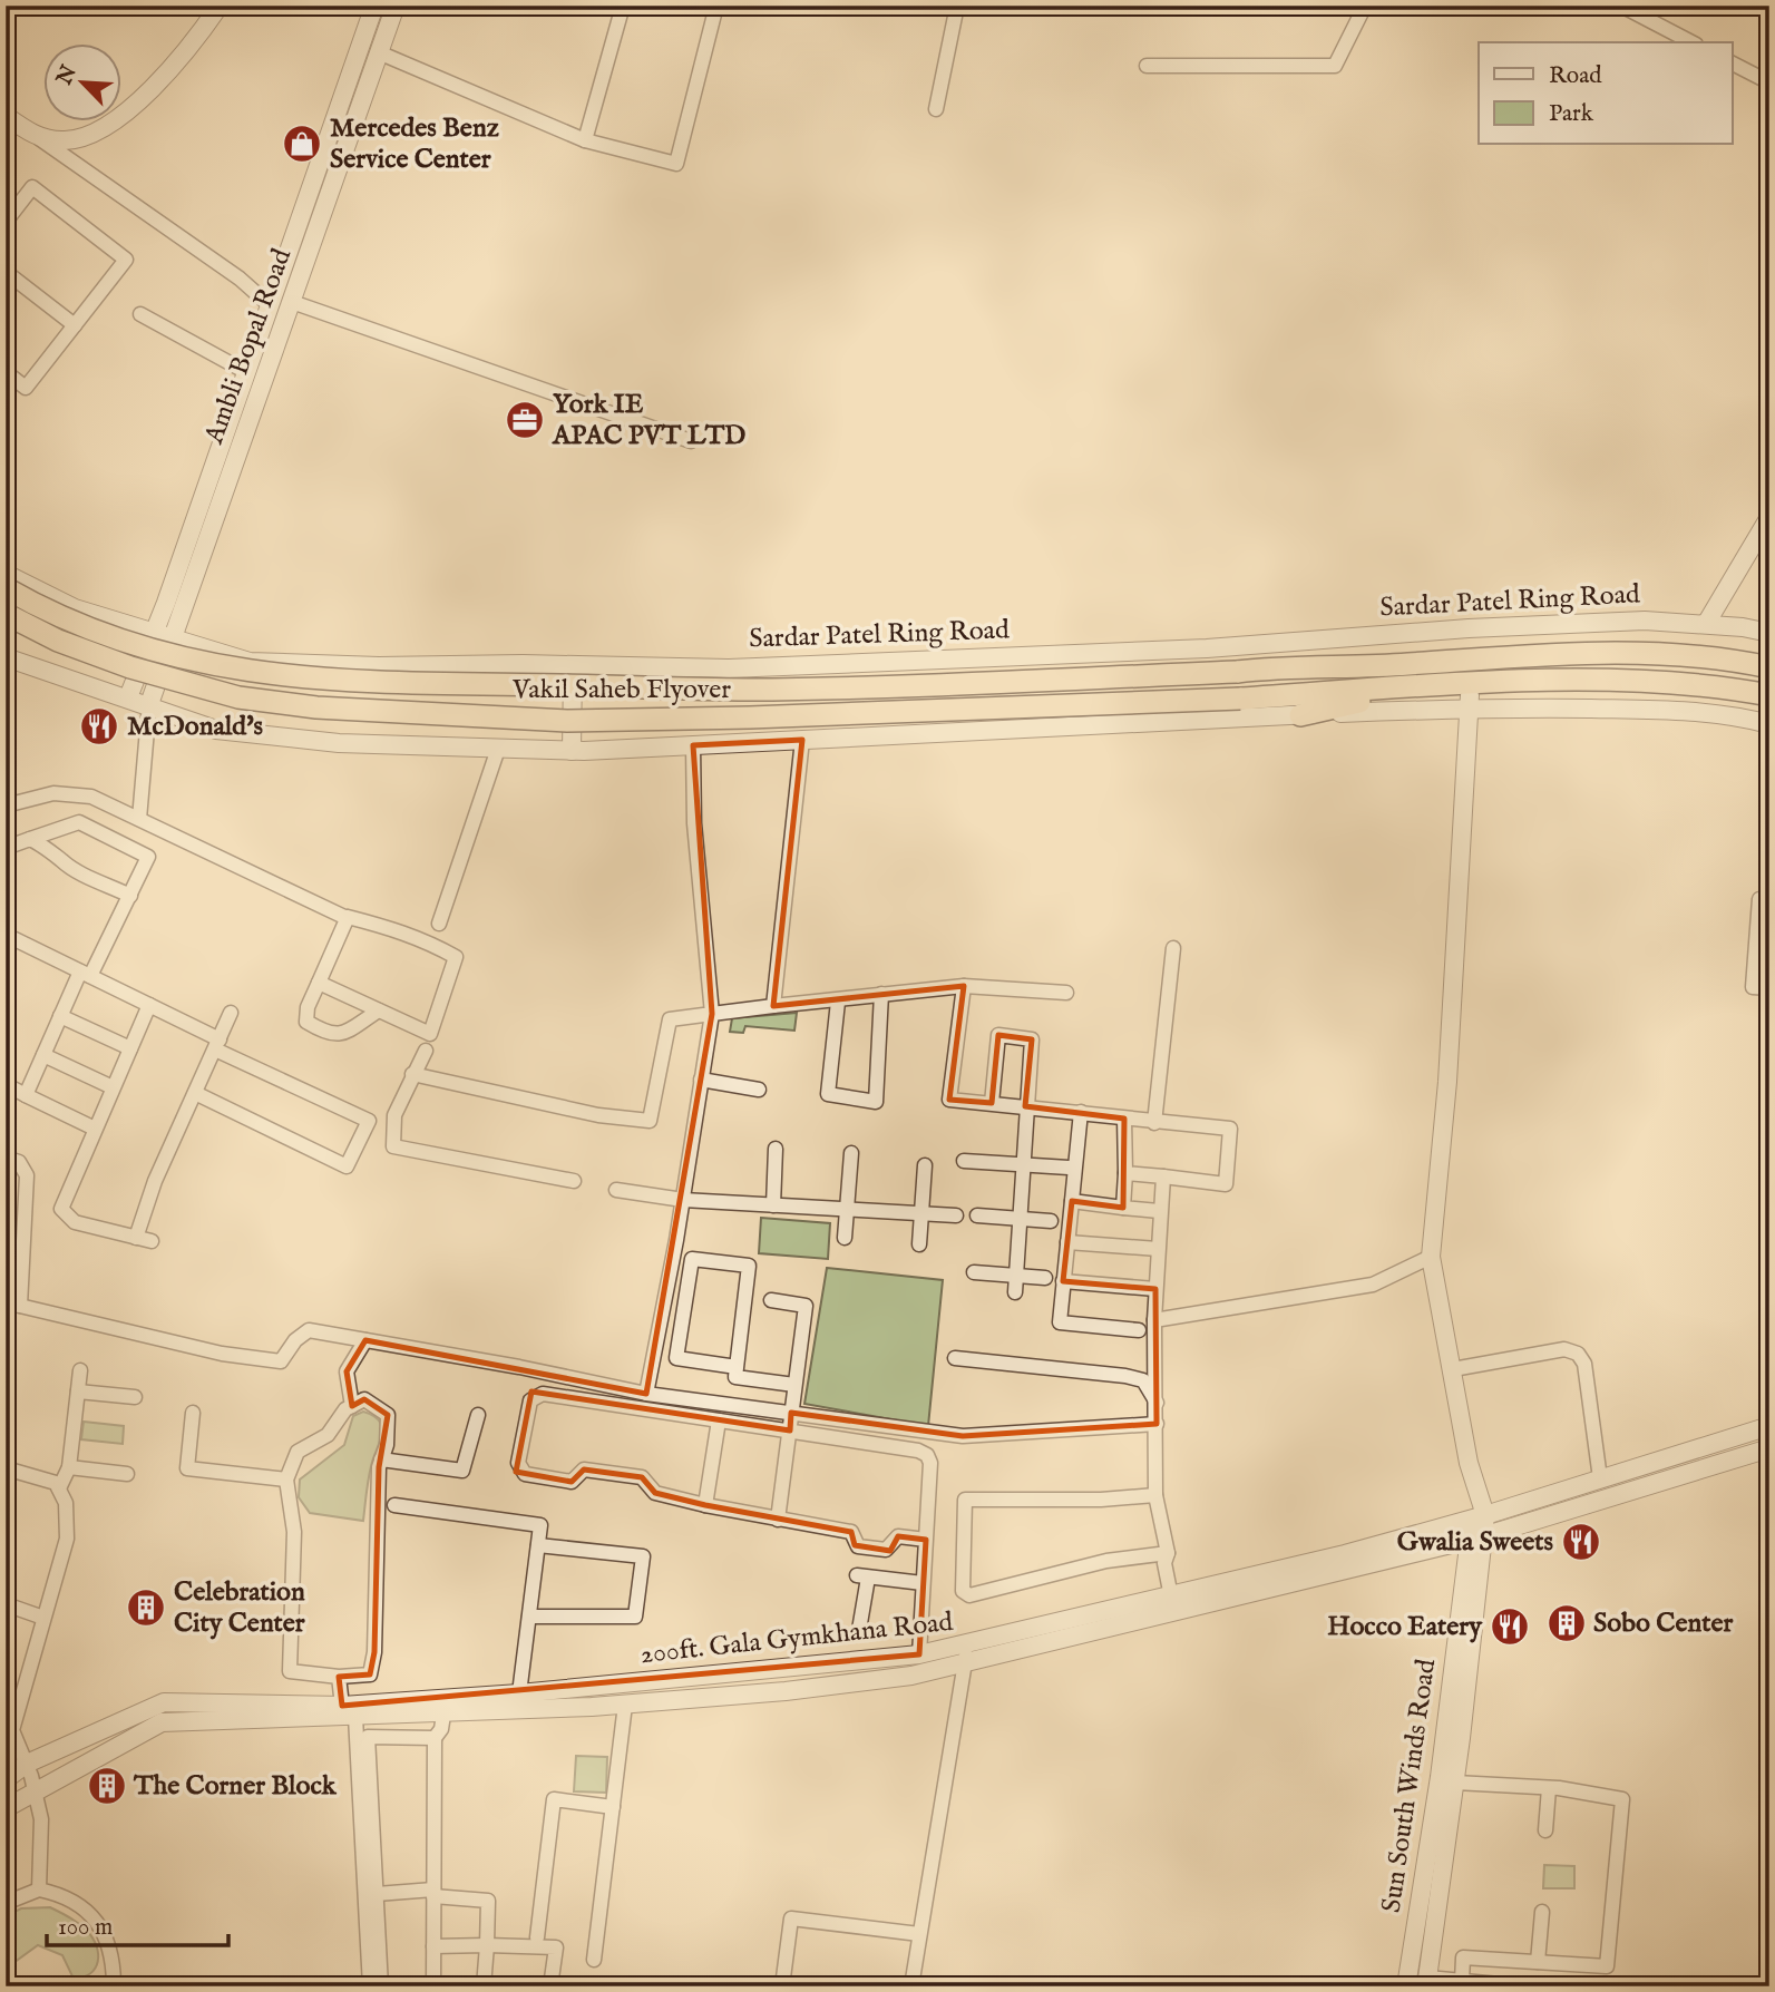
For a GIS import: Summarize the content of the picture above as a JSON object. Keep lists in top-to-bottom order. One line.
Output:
{"streets":{"highway":["Sardar Patel Ring Road","Vakil Saheb Flyover"],"street":["Ambli Bopal Road","200ft. Gala Gymkhana Road","Sun South Winds Road"]},"crossings":[["Ambli Bopal Road","Sardar Patel Ring Road"],["Sardar Patel Ring Road","Vakil Saheb Flyover"],["200ft. Gala Gymkhana Road","Sun South Winds Road"]],"places":{"shop":["Mercedes Benz Service Center"],"office":["York IE APAC PVT LTD"],"restaurant":["McDonald's","Gwalia Sweets","Hocco Eatery"],"building":["Celebration City Center","Sobo Center","The Corner Block"]},"legend":["Road","Park"],"scale_bar":"100 m","north":"top left"}
